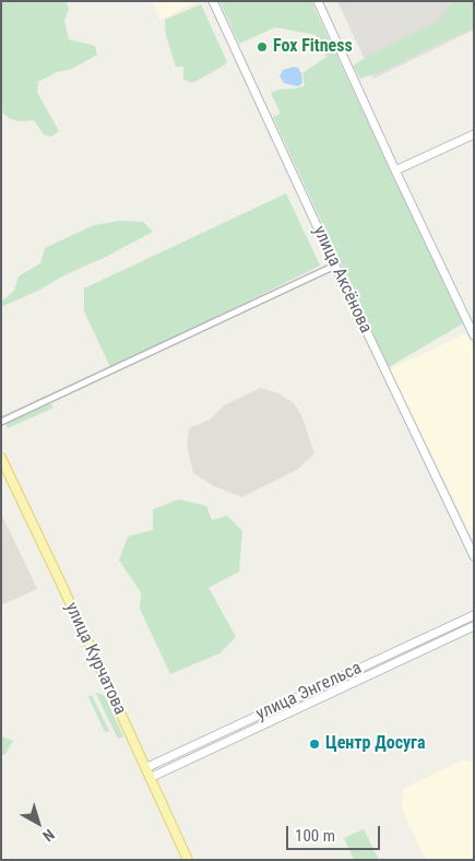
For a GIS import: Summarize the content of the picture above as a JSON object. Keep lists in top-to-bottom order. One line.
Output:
{"streets":{"main road":["улица Аксёнова","улица Курчатова","улица Энгельса"]},"crossings":[["улица Курчатова","улица Энгельса"]],"places":["Fox Fitness","Центр Досуга"],"scale_bar":"100 m","north":"bottom right"}
